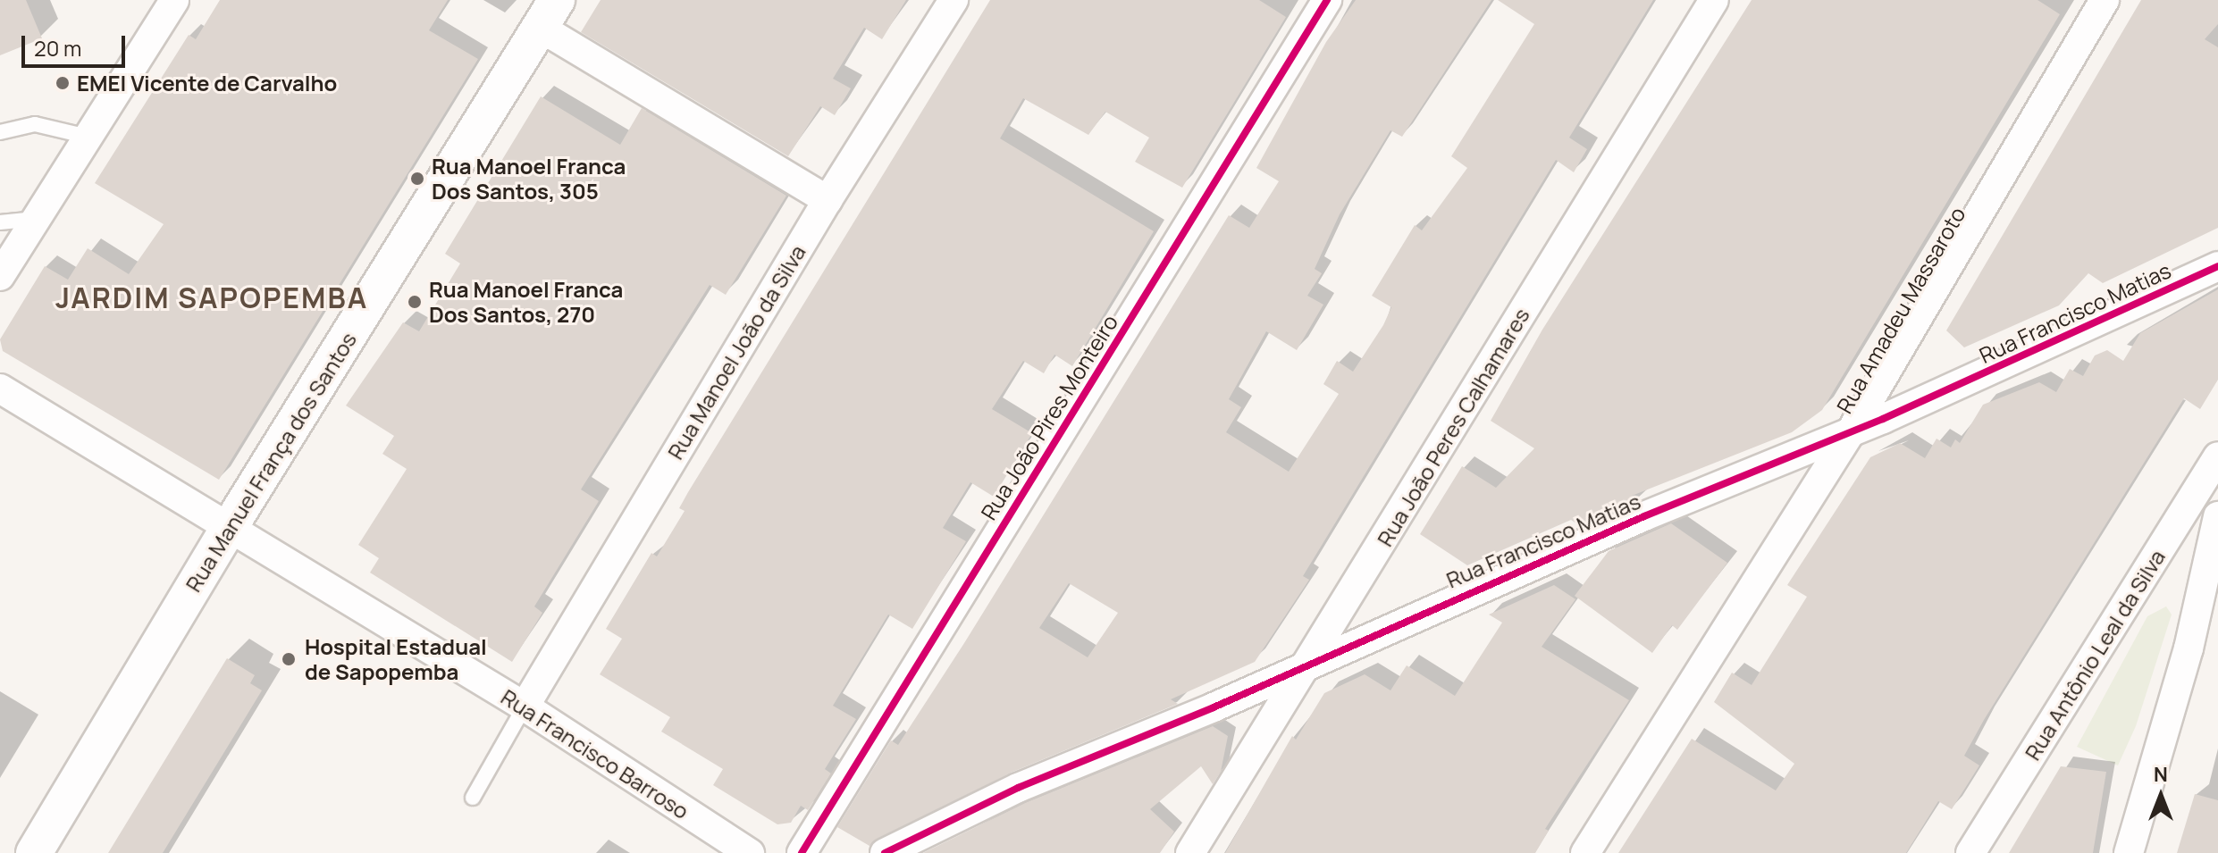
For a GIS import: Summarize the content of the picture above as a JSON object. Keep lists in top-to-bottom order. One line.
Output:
{"streets":{"street":["Rua Amadeu Massaroto","Rua Francisco Matias","Rua Manoel João da Silva","Rua João Pires Monteiro","Rua João Peres Calhamares","Rua Manuel França dos Santos","Rua Antônio Leal da Silva","Rua Francisco Barroso"]},"crossings":[["Rua Amadeu Massaroto","Rua Francisco Matias"],["Rua Francisco Matias","Rua João Peres Calhamares"],["Rua Manoel João da Silva","Rua Francisco Barroso"],["Rua Manuel França dos Santos","Rua Francisco Barroso"]],"districts":["JARDIM SAPOPEMBA"],"places":["EMEI Vicente de Carvalho","Rua Manoel Franca Dos Santos, 305","Rua Manoel Franca Dos Santos, 270","Hospital Estadual de Sapopemba"],"scale_bar":"20 m","north":"top"}
